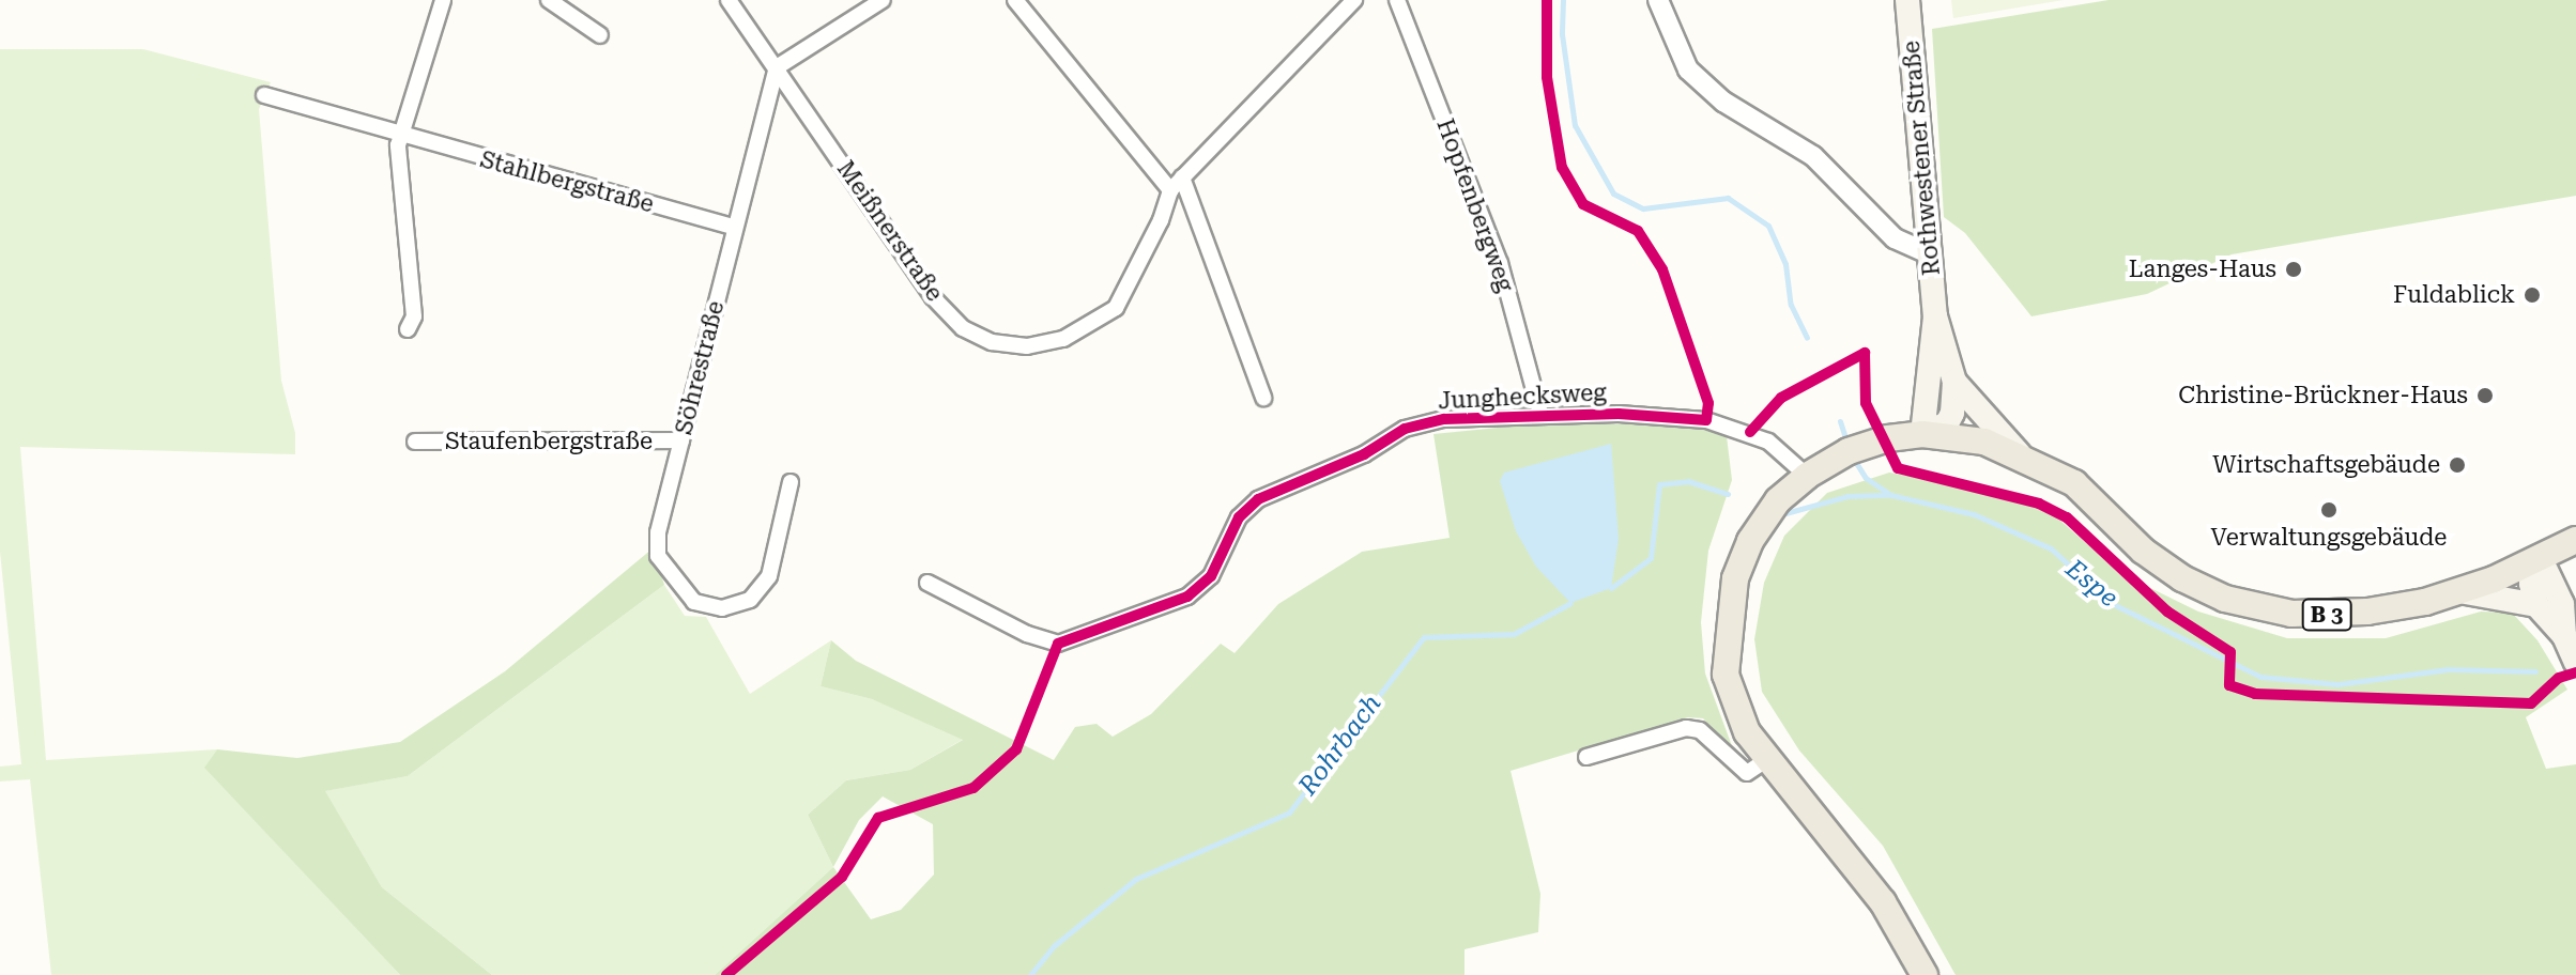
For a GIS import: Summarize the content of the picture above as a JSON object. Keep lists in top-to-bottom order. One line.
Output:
{"streets":{"main road":["Rothwestener Straße","B 3"],"street":["Stahlbergstraße","Hopfenbergweg","Meißnerstraße","Söhrestraße","Junghecksweg","Staufenbergstraße"]},"crossings":[["Rothwestener Straße","B 3"],["Stahlbergstraße","Söhrestraße"],["Hopfenbergweg","Junghecksweg"],["Meißnerstraße","Söhrestraße"],["Söhrestraße","Staufenbergstraße"],["Junghecksweg","B 3"]],"water":["Espe","Rohrbach"],"places":["Langes-Haus","Fuldablick","Christine-Brückner-Haus","Wirtschaftsgebäude","Verwaltungsgebäude"]}
